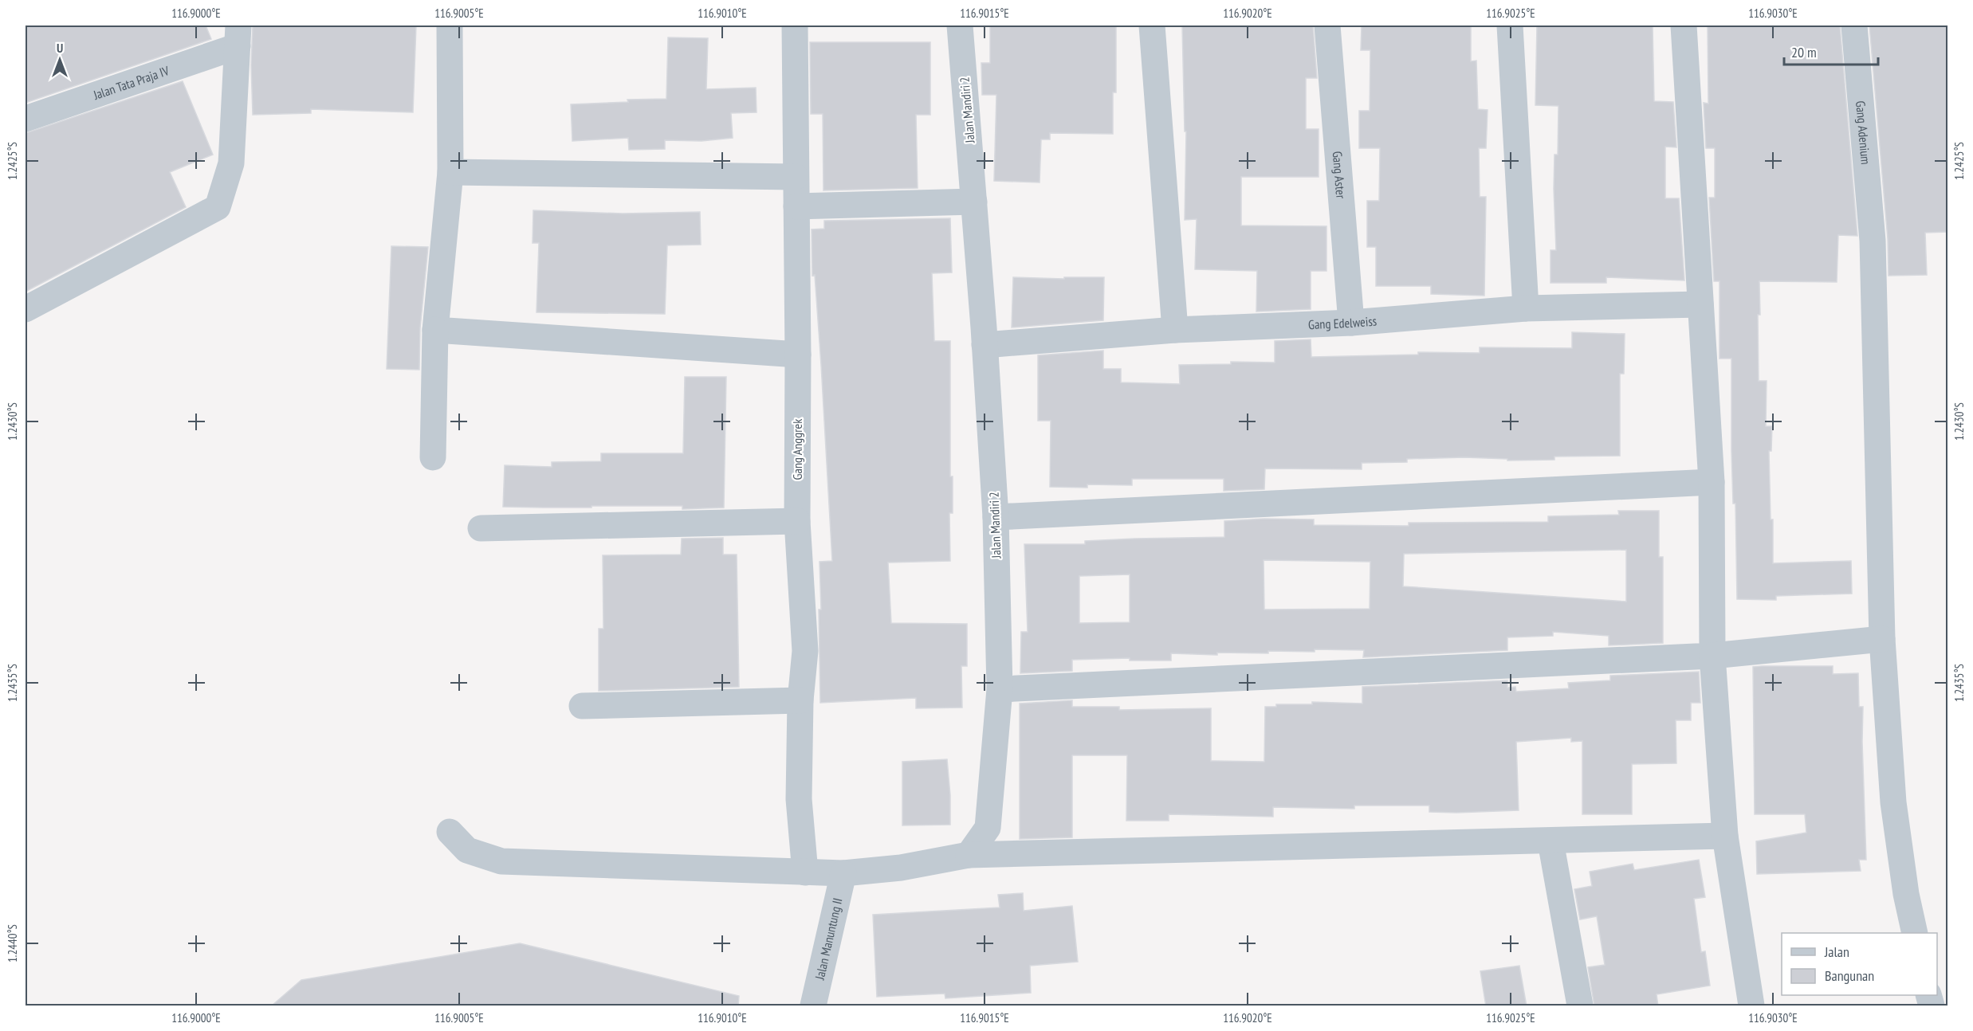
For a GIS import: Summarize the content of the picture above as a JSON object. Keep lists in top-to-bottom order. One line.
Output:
{"streets":{"street":["Jalan Tata Praja IV","Jalan Mandiri 2","Gang Adenium","Gang Aster","Gang Edelweiss","Gang Anggrek","Jalan Manuntung II"]},"crossings":[["Jalan Mandiri 2","Gang Edelweiss"],["Gang Aster","Gang Edelweiss"]],"legend":["Jalan","Bangunan"],"scale_bar":"20 m","north":"top","coordinates":["116.9000°E","116.9005°E","116.9010°E","116.9015°E","116.9020°E","116.9025°E","116.9030°E","1.2425°S","1.2430°S","1.2435°S","1.2440°S"]}
